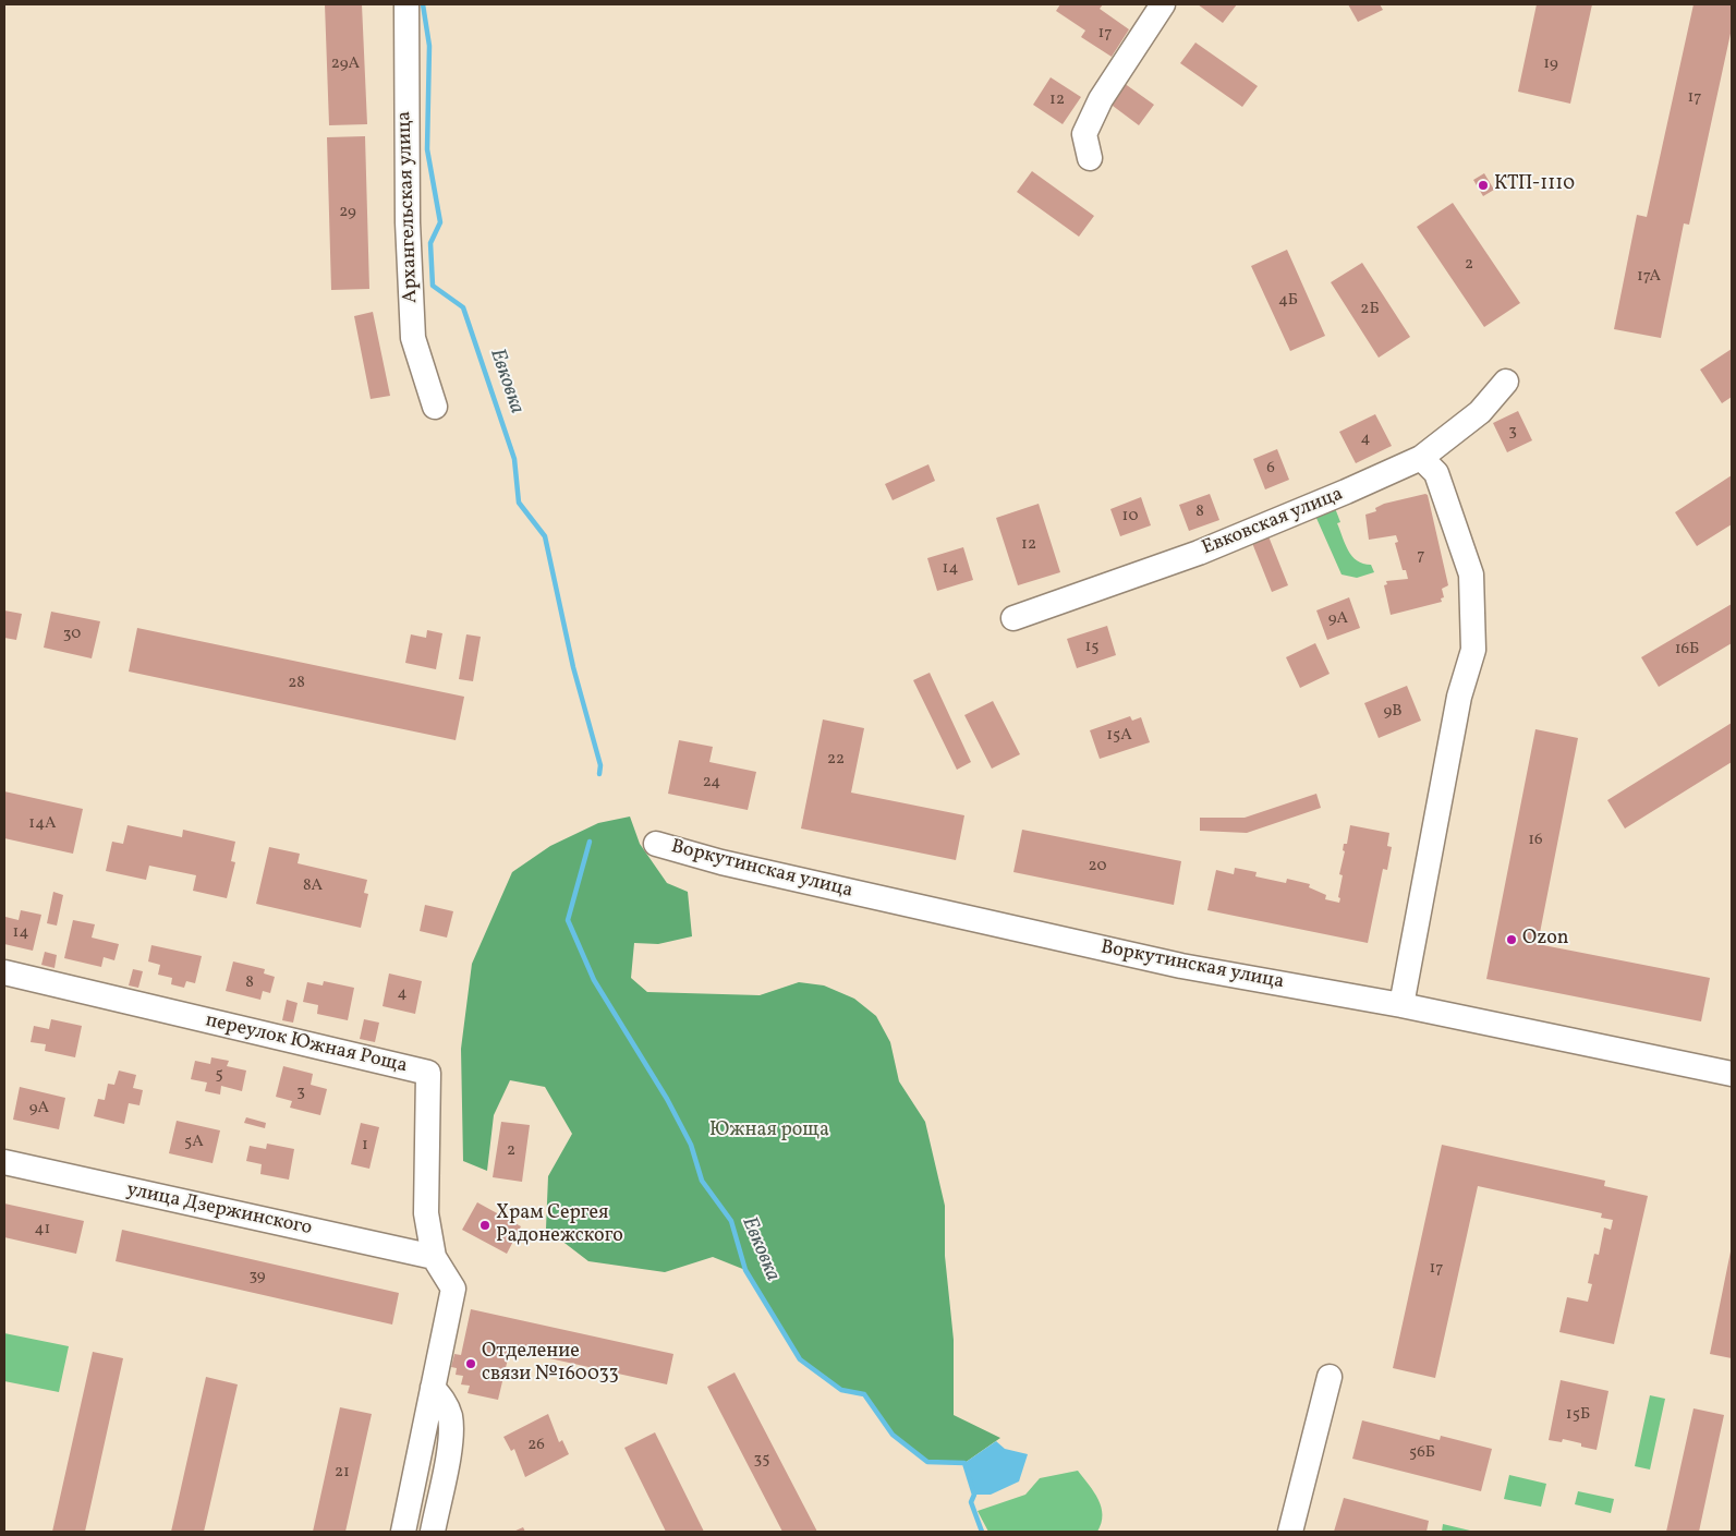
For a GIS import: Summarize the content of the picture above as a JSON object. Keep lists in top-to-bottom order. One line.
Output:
{"streets":{"street":["Архангельская улица","Евковская улица","Воркутинская улица","переулок Южная Роща","улица Дзержинского"]},"crossings":[["переулок Южная Роща","улица Дзержинского"]],"water":["Евковка"],"parks":["Южная роща"],"places":["КТП-1110","Ozon","Храм Сергея Радонежского","Отделение связи №160033"],"house_numbers":["17","29А","19","17","12","29","2","17А","4Б","2Б","3","4","6","8","10","12","7","14","9А","30","15","16Б","28","9В","15А","22","24","14А","16","20","8А","14","8","4","5","3","9А","5А","1","2","41","17","39","15Б","26","56Б","35","21"]}
